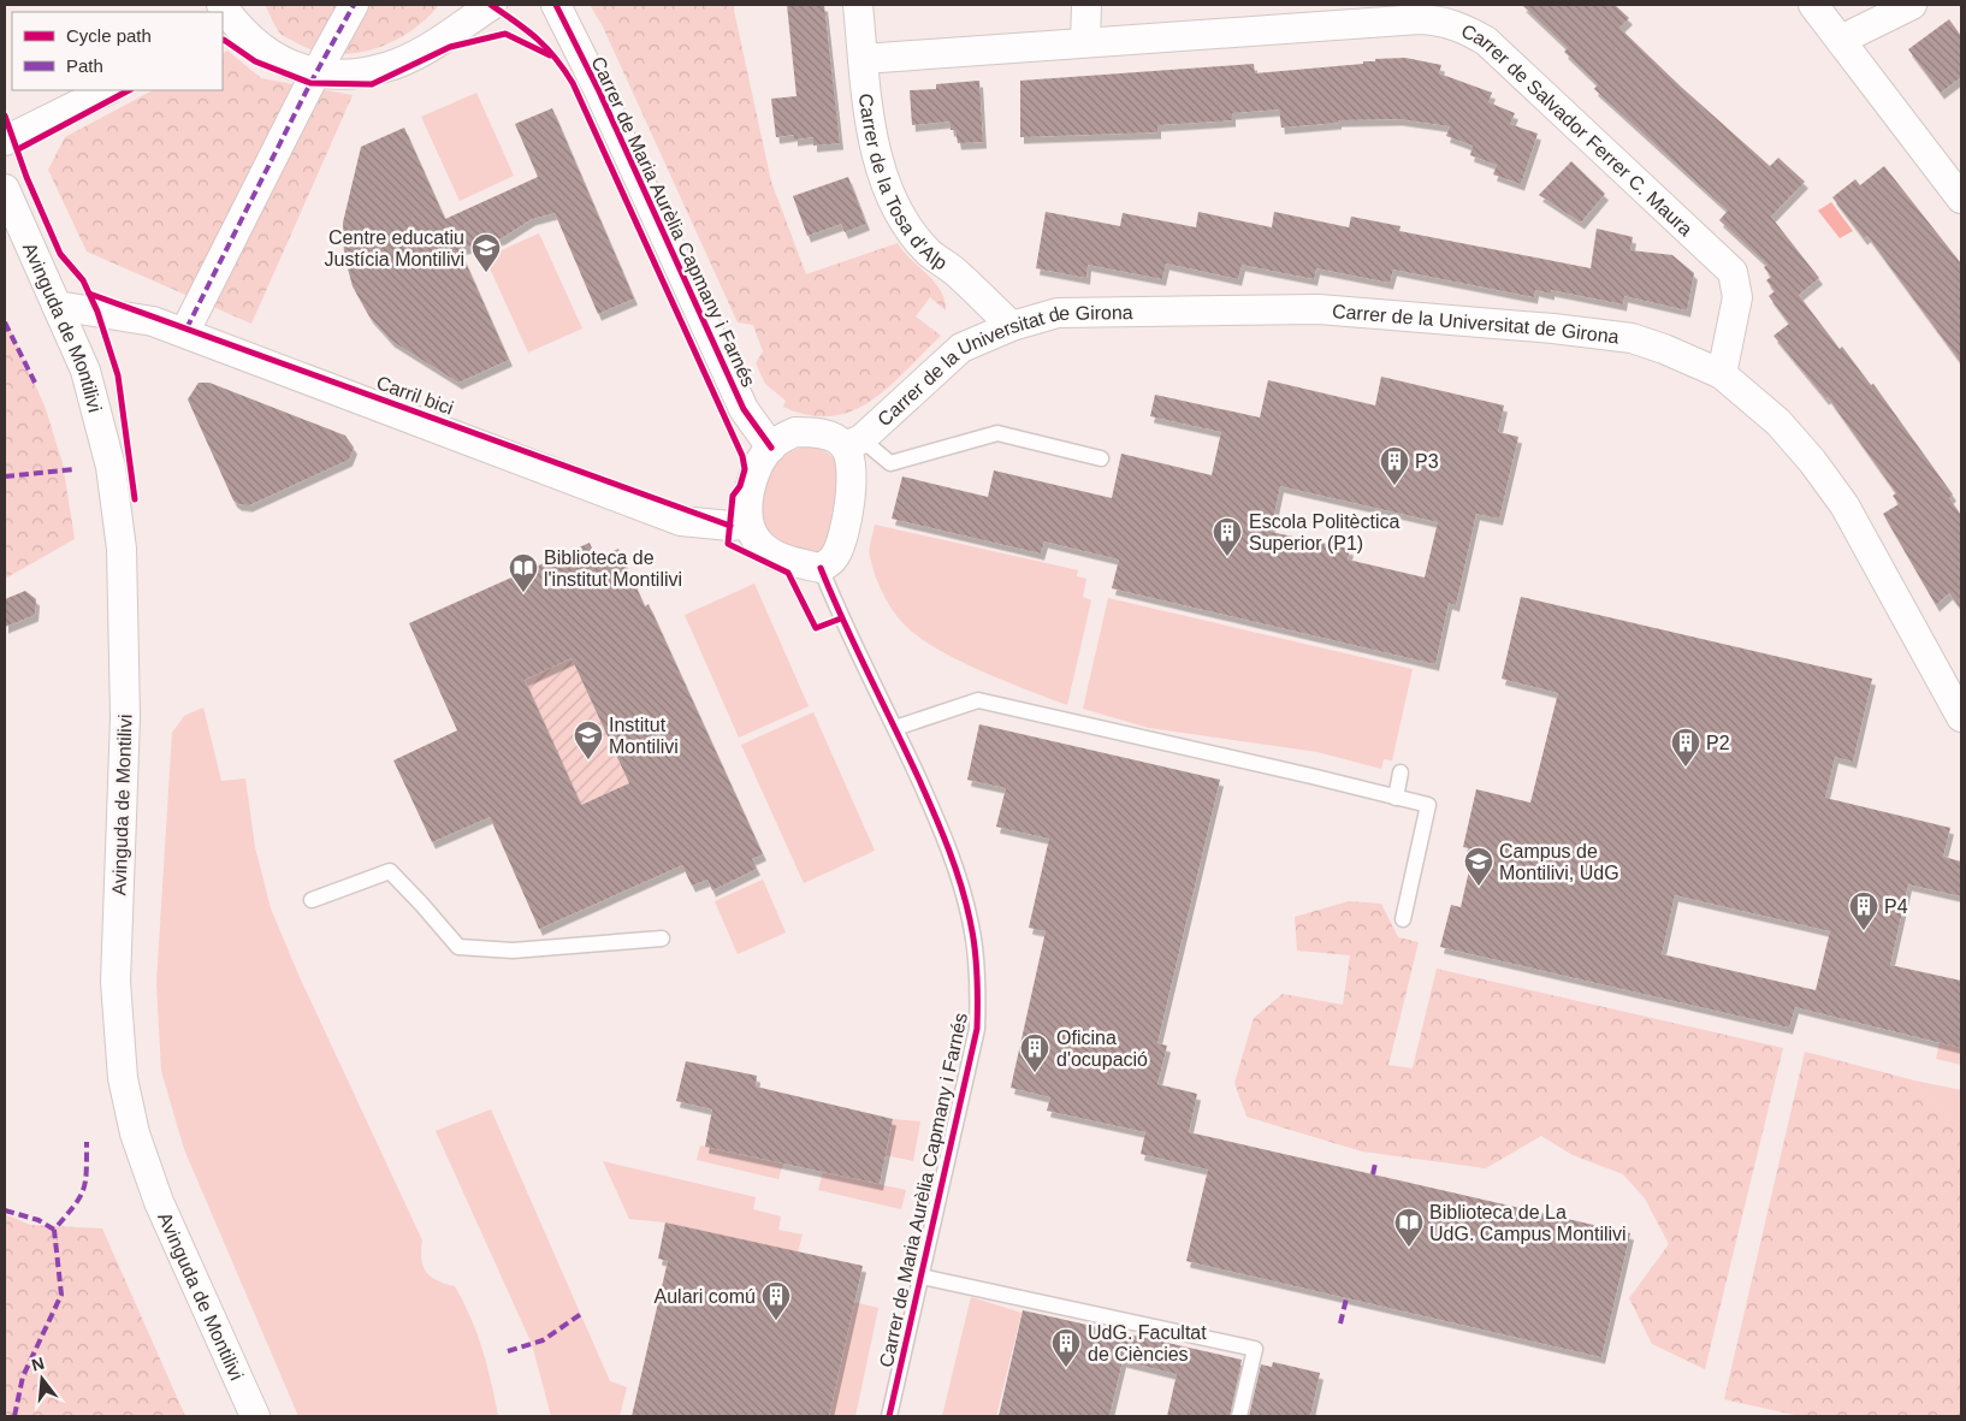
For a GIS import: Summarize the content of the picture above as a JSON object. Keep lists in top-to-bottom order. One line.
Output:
{"streets":{"street":["Carrer de Salvador Ferrer C. Maura","Carrer de la Tosa d'Alp","Carrer de Maria Aurèlia Capmany i Farnés","Carrer de la Universitat de Girona","Avinguda de Montilivi"],"cycle path":["Carril bici"]},"crossings":[["Carrer de Salvador Ferrer C. Maura","Carrer de la Tosa d'Alp"],["Carrer de Salvador Ferrer C. Maura","Carrer de la Universitat de Girona"],["Carrer de la Tosa d'Alp","Carrer de la Universitat de Girona"],["Carrer de Maria Aurèlia Capmany i Farnés","Carrer de la Universitat de Girona"]],"places":{"school or university":["Centre educatiu Justícia Montilivi","Institut Montilivi","Campus de Montilivi, UdG"],"building":["P3","Escola Politèctica Superior (P1)","P2","P4","Oficina d'ocupació","Aulari comú","UdG. Facultat de Ciències"],"library":["Biblioteca de l'institut Montilivi","Biblioteca de La UdG. Campus Montilivi"]},"legend":["Cycle path","Path"],"north":"top"}
